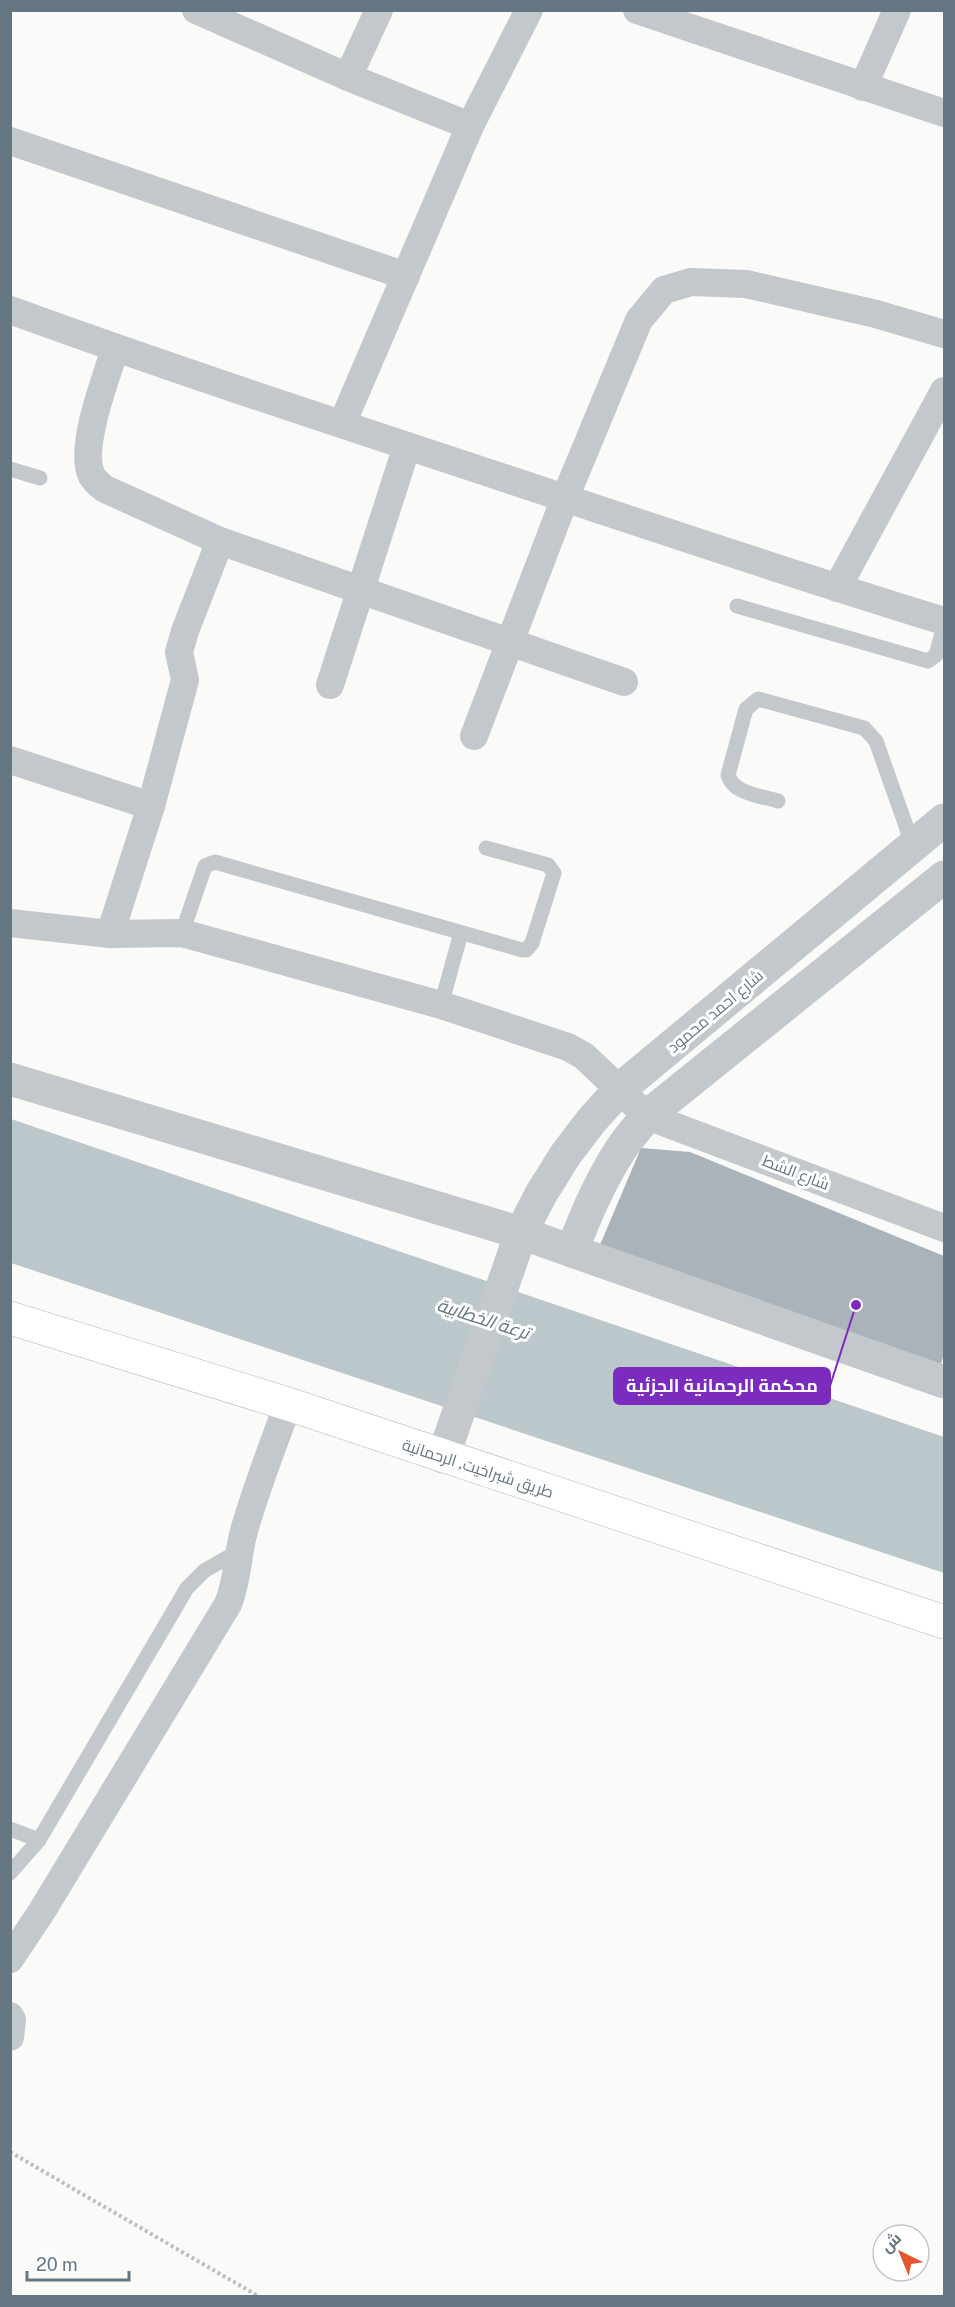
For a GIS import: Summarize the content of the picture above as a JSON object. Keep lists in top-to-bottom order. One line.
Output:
{"streets":{"main road":["طريق شبراخيت, الرحمانية"],"street":["شارع احمد محمود","شارع الشط"]},"crossings":[["شارع احمد محمود","طريق شبراخيت, الرحمانية"]],"water":["ترعة الخطابية"],"places":["محكمة الرحمانية الجزئية"],"scale_bar":"20 m","north":"top left"}
